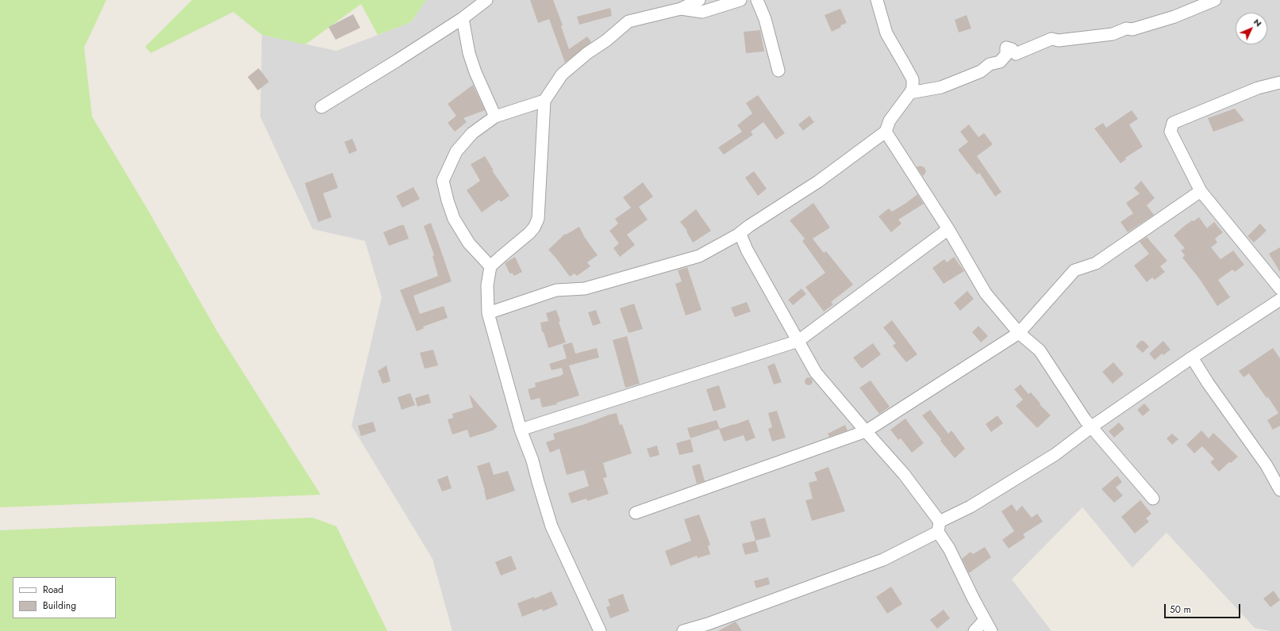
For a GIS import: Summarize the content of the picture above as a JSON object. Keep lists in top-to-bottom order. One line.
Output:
{"legend":["Road","Building"],"scale_bar":"50 m","north":"top right"}
